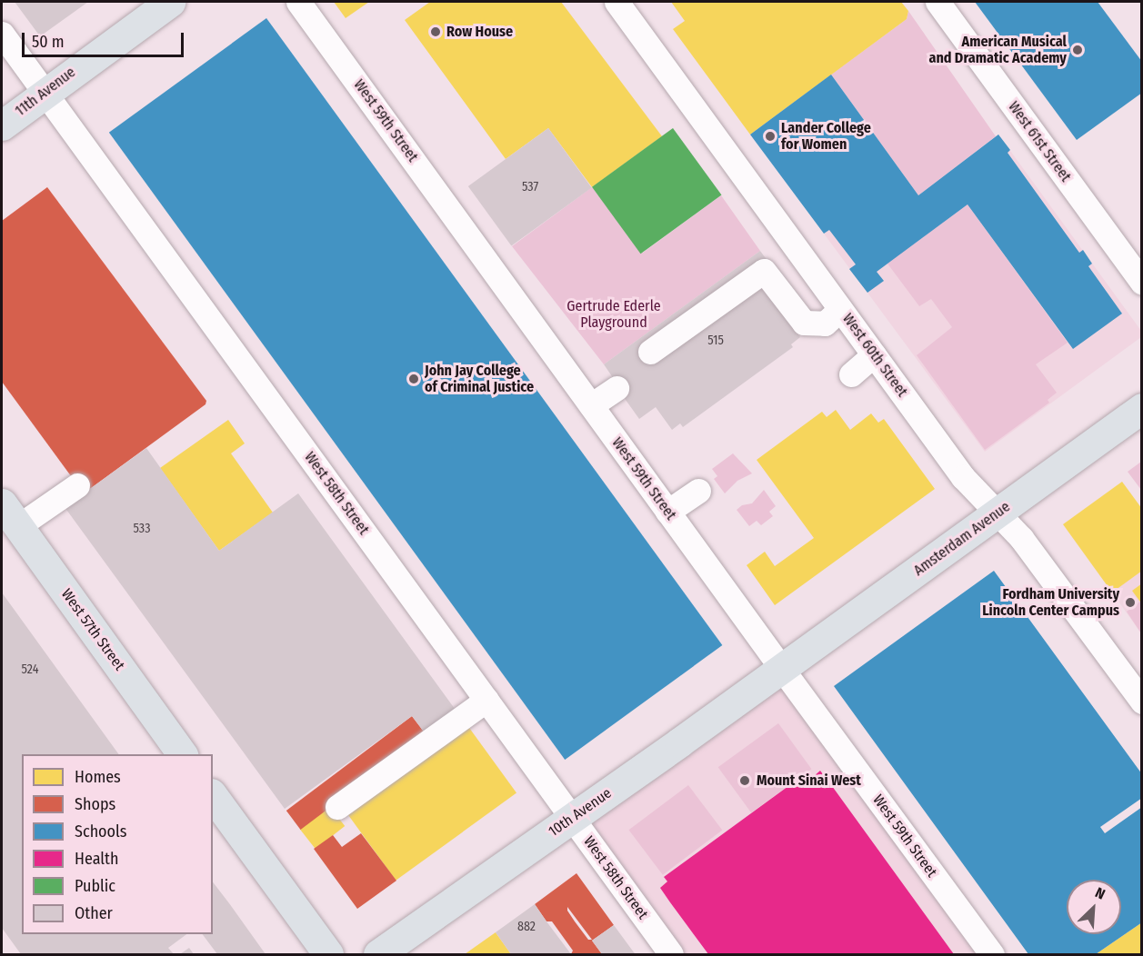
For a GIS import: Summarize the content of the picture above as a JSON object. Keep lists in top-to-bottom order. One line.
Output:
{"streets":{"main road":["11th Avenue","Amsterdam Avenue","West 57th Street","10th Avenue"],"street":["West 59th Street","West 61st Street","West 60th Street","West 58th Street"]},"crossings":[["11th Avenue","West 58th Street"],["West 59th Street","Amsterdam Avenue"],["West 59th Street","10th Avenue"],["West 60th Street","Amsterdam Avenue"],["West 58th Street","10th Avenue"],["Amsterdam Avenue","10th Avenue"]],"parks":["Gertrude Ederle Playground"],"places":["Row House","American Musical and Dramatic Academy","Lander College for Women","John Jay College of Criminal Justice","Fordham University Lincoln Center Campus","Mount Sinai West"],"house_numbers":["537","515","533","524","882"],"legend":["Homes","Shops","Schools","Health","Public","Other"],"scale_bar":"50 m","north":"top right"}
